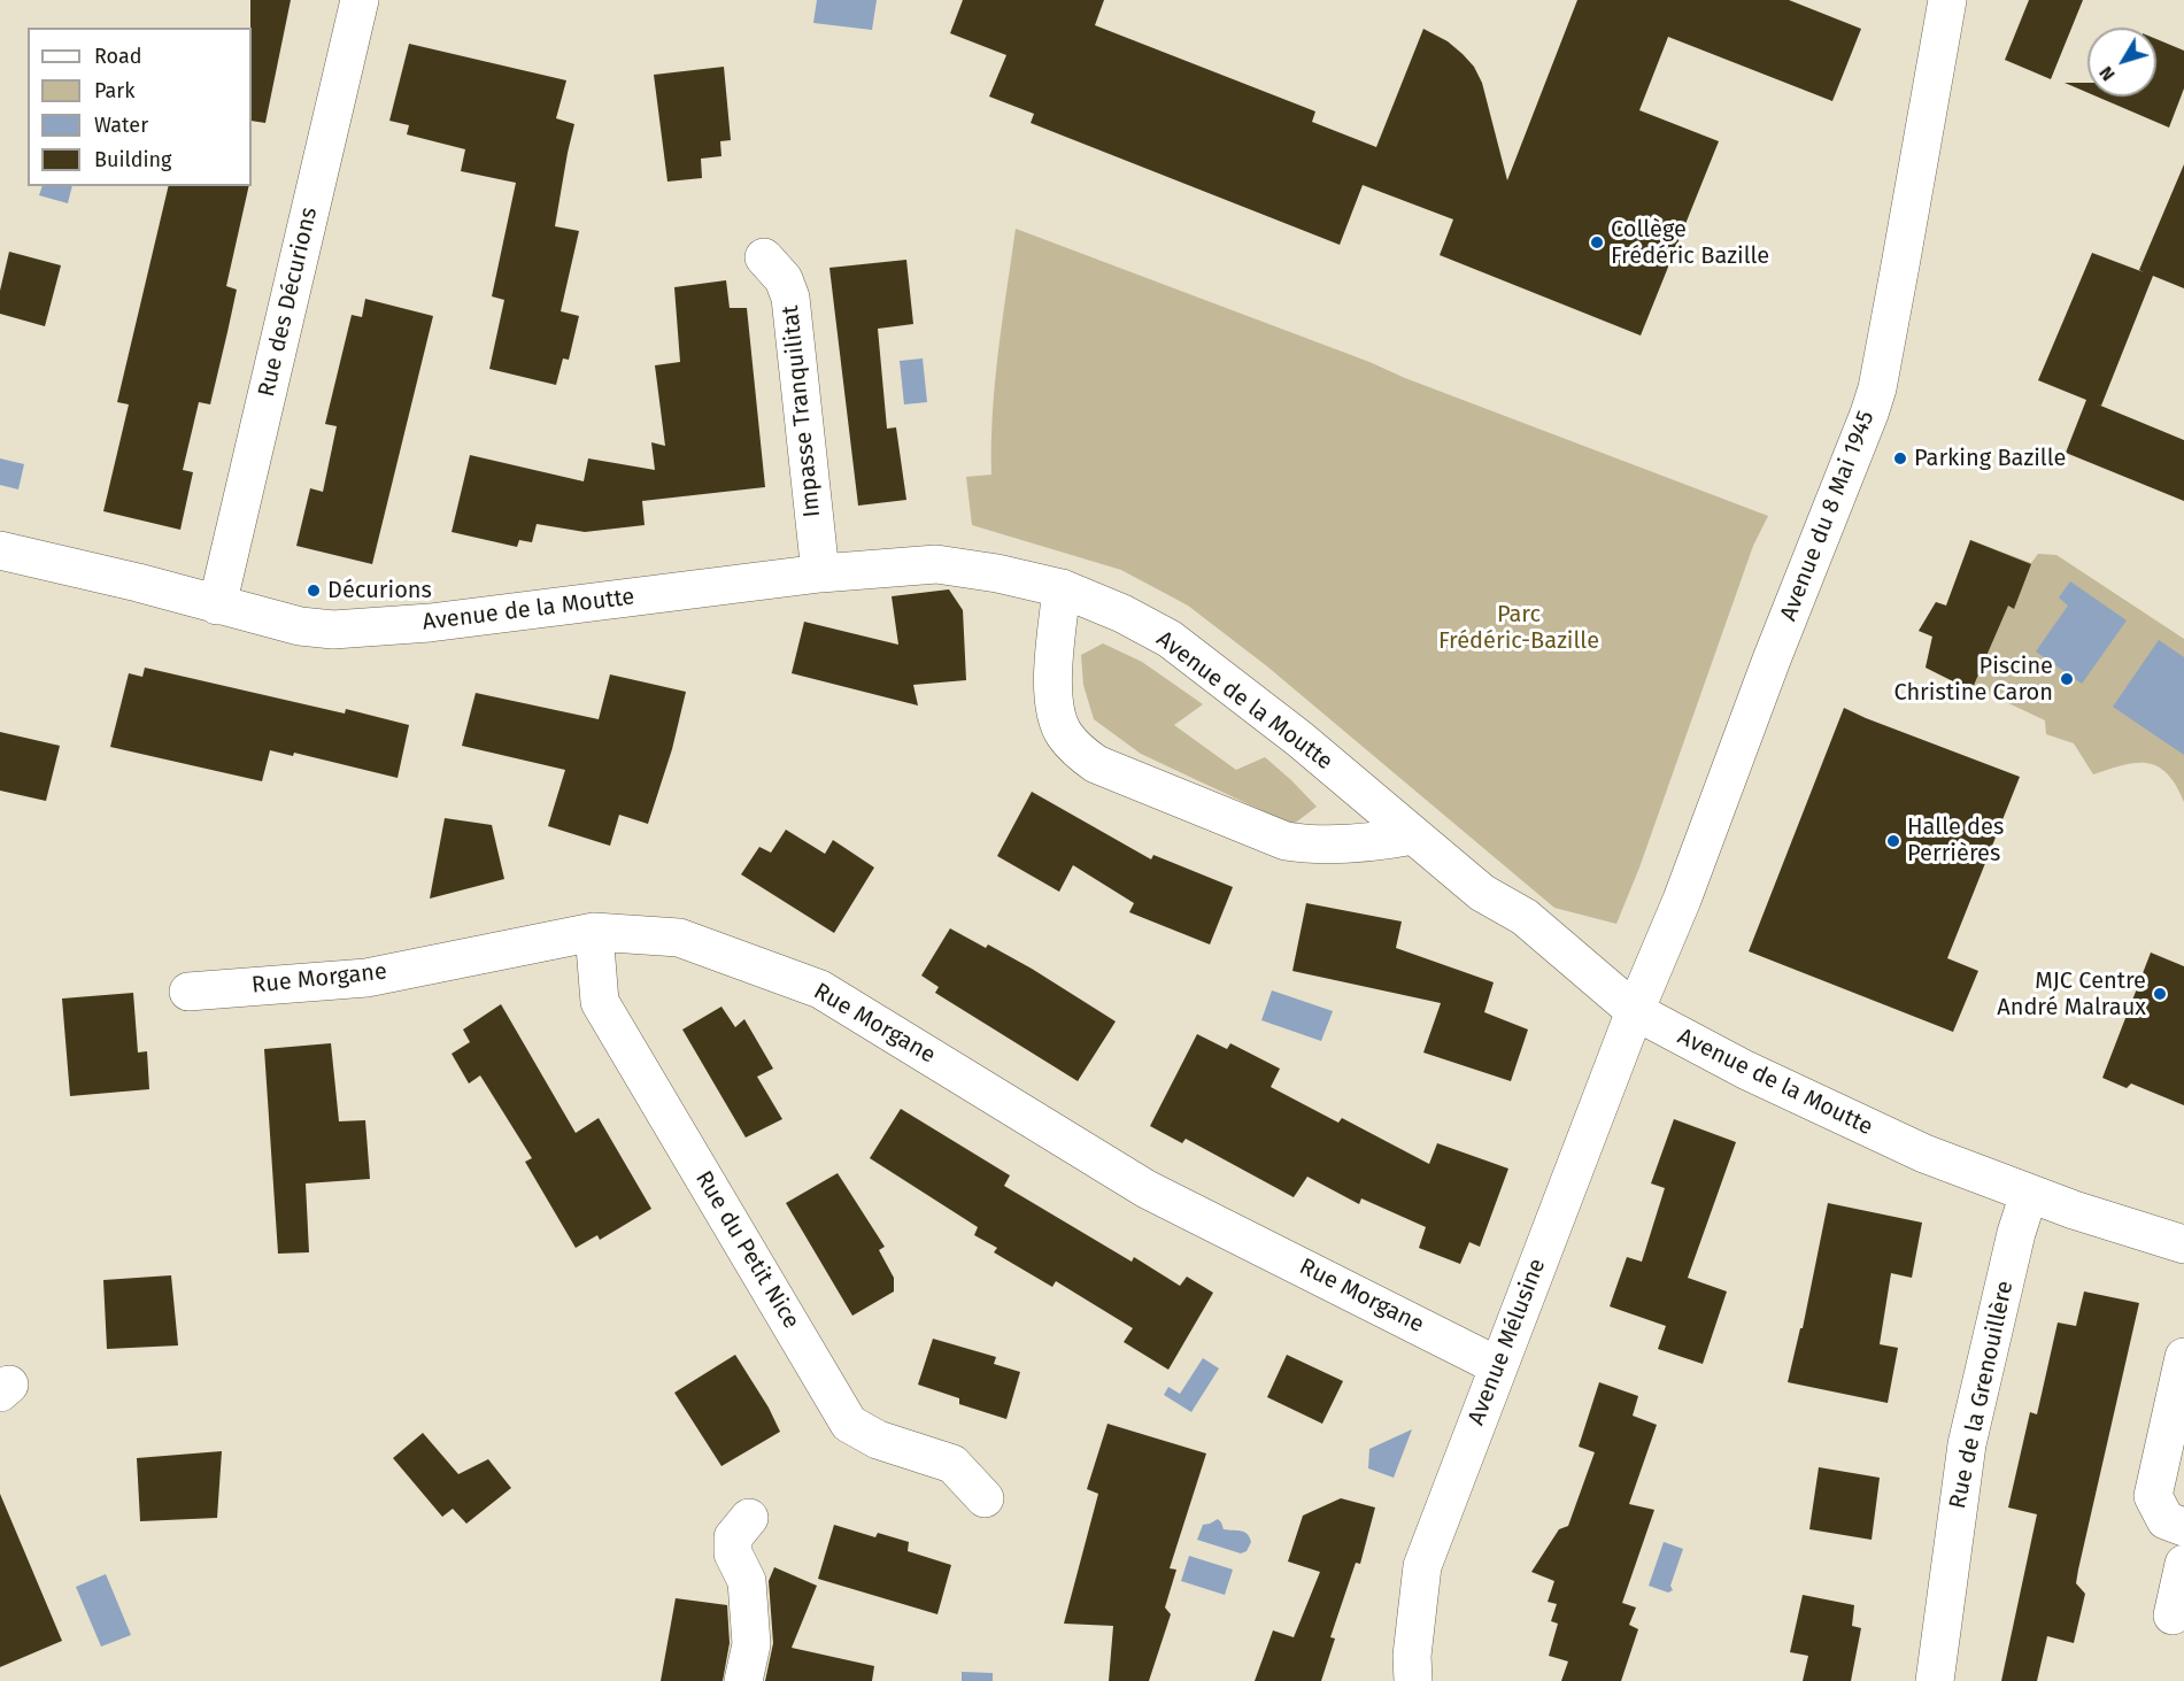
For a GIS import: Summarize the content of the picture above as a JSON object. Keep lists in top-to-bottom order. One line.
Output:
{"streets":{"street":["Rue des Décurions","Impasse Tranquilitat","Avenue du 8 Mai 1945","Avenue de la Moutte","Rue Morgane","Rue du Petit Nice","Avenue Mélusine","Rue de la Grenouillère"]},"crossings":[["Rue des Décurions","Avenue de la Moutte"],["Impasse Tranquilitat","Avenue de la Moutte"],["Avenue du 8 Mai 1945","Avenue de la Moutte"],["Avenue du 8 Mai 1945","Avenue Mélusine"],["Avenue de la Moutte","Avenue Mélusine"],["Avenue de la Moutte","Rue de la Grenouillère"],["Rue Morgane","Rue du Petit Nice"],["Rue Morgane","Avenue Mélusine"]],"parks":["Parc Frédéric-Bazille"],"places":["Collège Frédéric Bazille","Parking Bazille","Décurions","Piscine Christine Caron","Halle des Perrières","MJC Centre André Malraux"],"legend":["Road","Park","Water","Building"],"north":"bottom left"}
